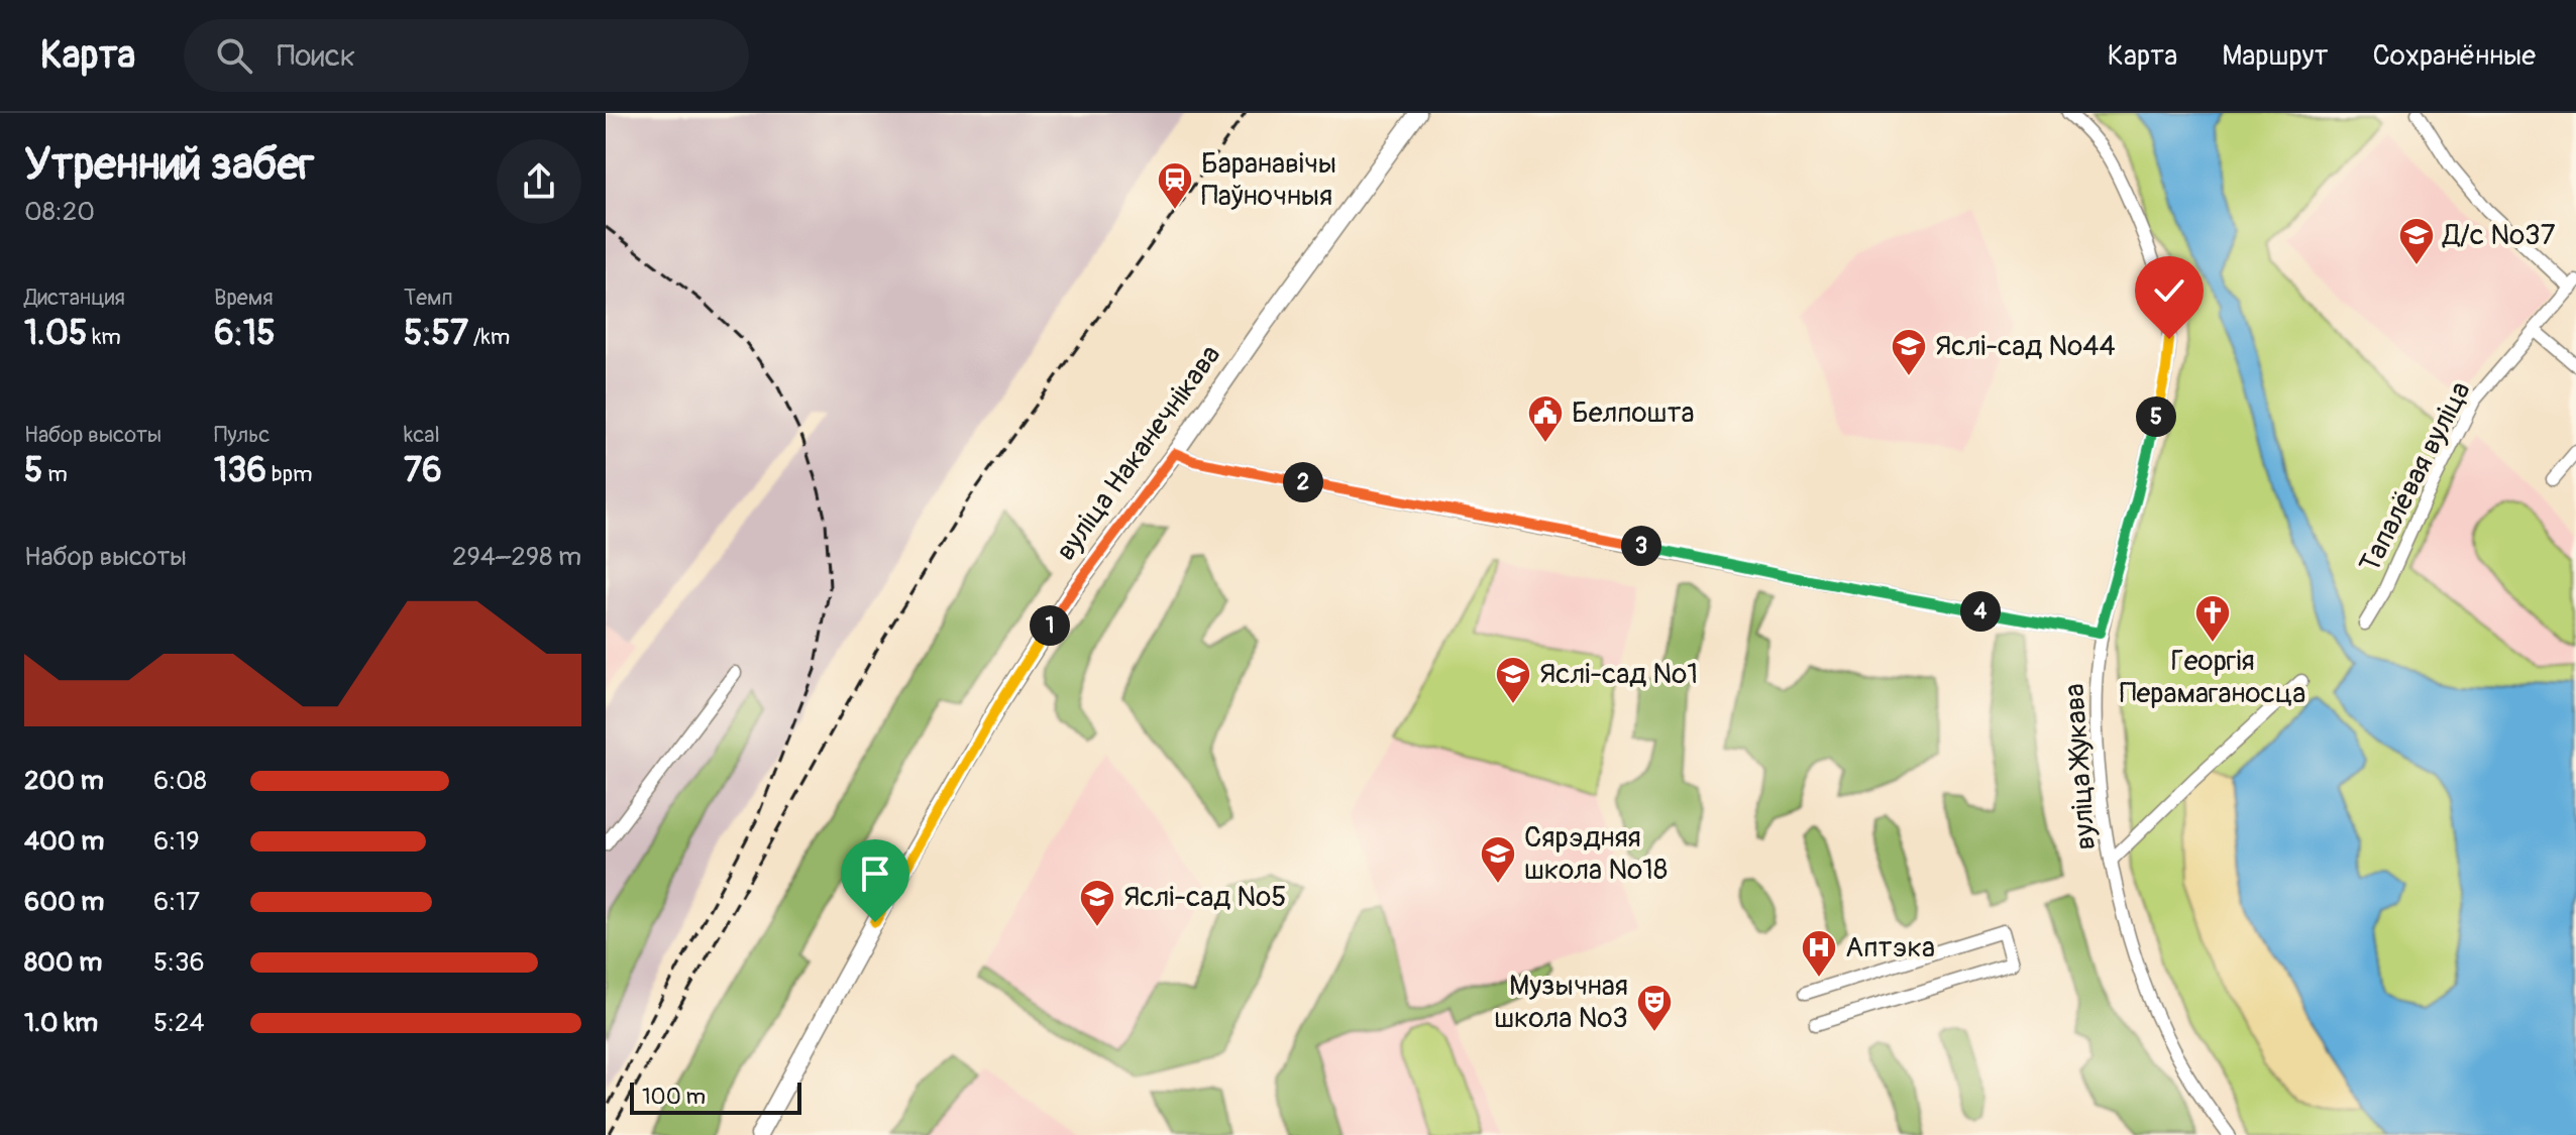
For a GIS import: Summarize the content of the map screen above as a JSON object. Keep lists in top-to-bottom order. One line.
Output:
{"streets":{"main road":["вуліца Наканечнікава"],"street":["Тапалёвая вуліца","вуліца Жукава"]},"places":{"station":["Баранавічы Паўночныя"],"school or university":["Д/с №37","Яслі-сад №44","Яслі-сад №1","Сярэдняя школа №18","Яслі-сад №5"],"public building":["Белпошта"],"church":["Георгія Перамаганосца"],"hospital":["Аптэка"],"theatre":["Музычная школа №3"]},"scale_bar":"100 m","page":{"header":"Карта","search":"Поиск","nav":["Карта","Маршрут","Сохранённые"],"heading":["Утренний забег","08:20"],"stats":[["Дистанция","1.05 km"],["Время","6:15"],["Темп","5:57 /km"],["Набор высоты","5 m"],["Пульс","136 bpm"],["kcal","76"]],"pins":["5","2","3","4","1"],"chart":["Набор высоты","294–298 m"],"list":[{"name":"200 m","note":"6:08"},{"name":"400 m","note":"6:19"},{"name":"600 m","note":"6:17"},{"name":"800 m","note":"5:36"},{"name":"1.0 km","note":"5:24"}],"scale":"100 m"}}
